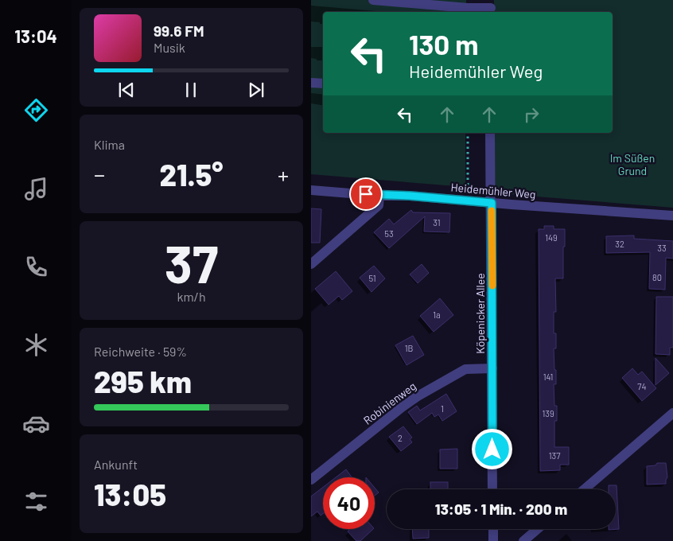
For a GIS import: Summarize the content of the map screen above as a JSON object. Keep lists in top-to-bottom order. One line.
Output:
{"streets":{"street":["Heidemühler Weg","Köpenicker Allee","Robinienweg"]},"crossings":[["Heidemühler Weg","Köpenicker Allee"],["Köpenicker Allee","Robinienweg"]],"parks":["Im Süßen Grund"],"house_numbers":["31","53","149","32","33","80","51","1a","1B","141","74","1","139","2","137"],"page":{"tabs":"13:04","turn":["130 m","Heidemühler Weg"],"song":["99.6 FM","Musik"],"tile":["Klima",["37","km/h"],["Reichweite · 59%","295 km"],["Ankunft","13:05"]],"heat":["−","21.5°","+"],"limit":"40","trip":"13:05 · 1 Min. · 200 m"}}
